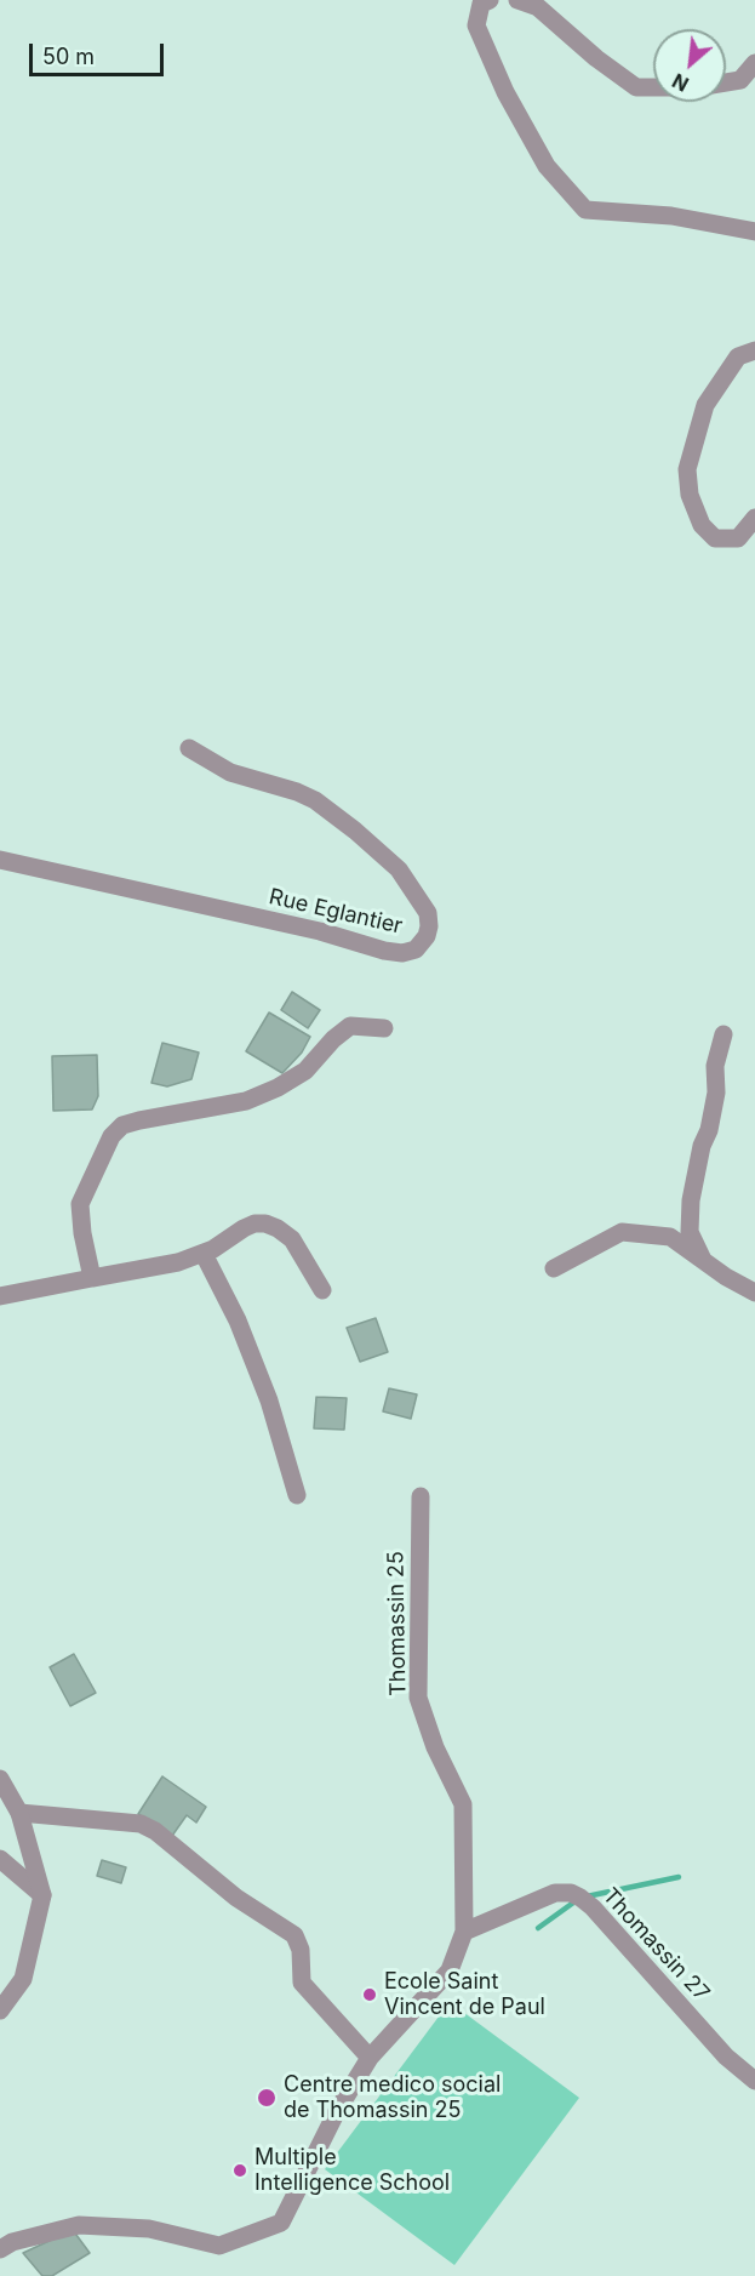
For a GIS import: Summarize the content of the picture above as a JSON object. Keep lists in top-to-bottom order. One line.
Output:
{"streets":{"street":["Rue Eglantier","Thomassin 25","Thomassin 27"]},"crossings":[["Thomassin 25","Thomassin 27"]],"places":["Ecole Saint Vincent de Paul","Centre medico social de Thomassin 25","Multiple Intelligence School"],"scale_bar":"50 m","north":"bottom left"}
